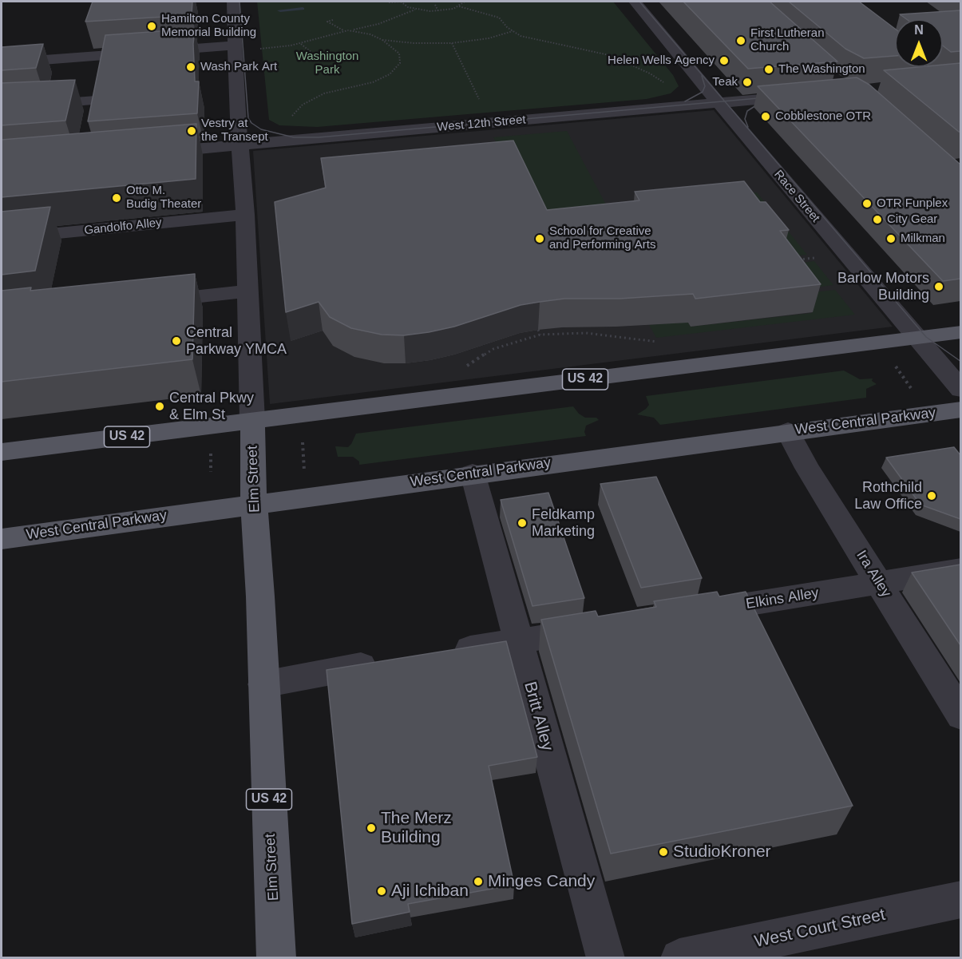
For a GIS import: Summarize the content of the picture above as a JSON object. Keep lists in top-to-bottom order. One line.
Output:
{"streets":{"main road":["US 42","West Central Parkway","Elm Street"],"street":["West 12th Street","Race Street","Gandolfo Alley","Ira Alley","Elkins Alley","Britt Alley","West Court Street"]},"crossings":[["West 12th Street","Race Street"],["West 12th Street","Elm Street"],["Race Street","US 42"],["Gandolfo Alley","Elm Street"],["US 42","Elm Street"],["West Central Parkway","Elm Street"],["West Central Parkway","Ira Alley"],["West Central Parkway","Britt Alley"],["Ira Alley","Elkins Alley"]],"parks":["Washington Park"],"places":["Hamilton County Memorial Building","First Lutheran Church","Helen Wells Agency","Wash Park Art","The Washington","Teak","Cobblestone OTR","Vestry at the Transept","Otto M. Budig Theater","OTR Funplex","City Gear","School for Creative and Performing Arts","Milkman","Barlow Motors Building","Central Parkway YMCA","Central Pkwy & Elm St","Rothchild Law Office","Feldkamp Marketing","The Merz Building","StudioKroner","Minges Candy","Aji Ichiban"],"north":"top"}
